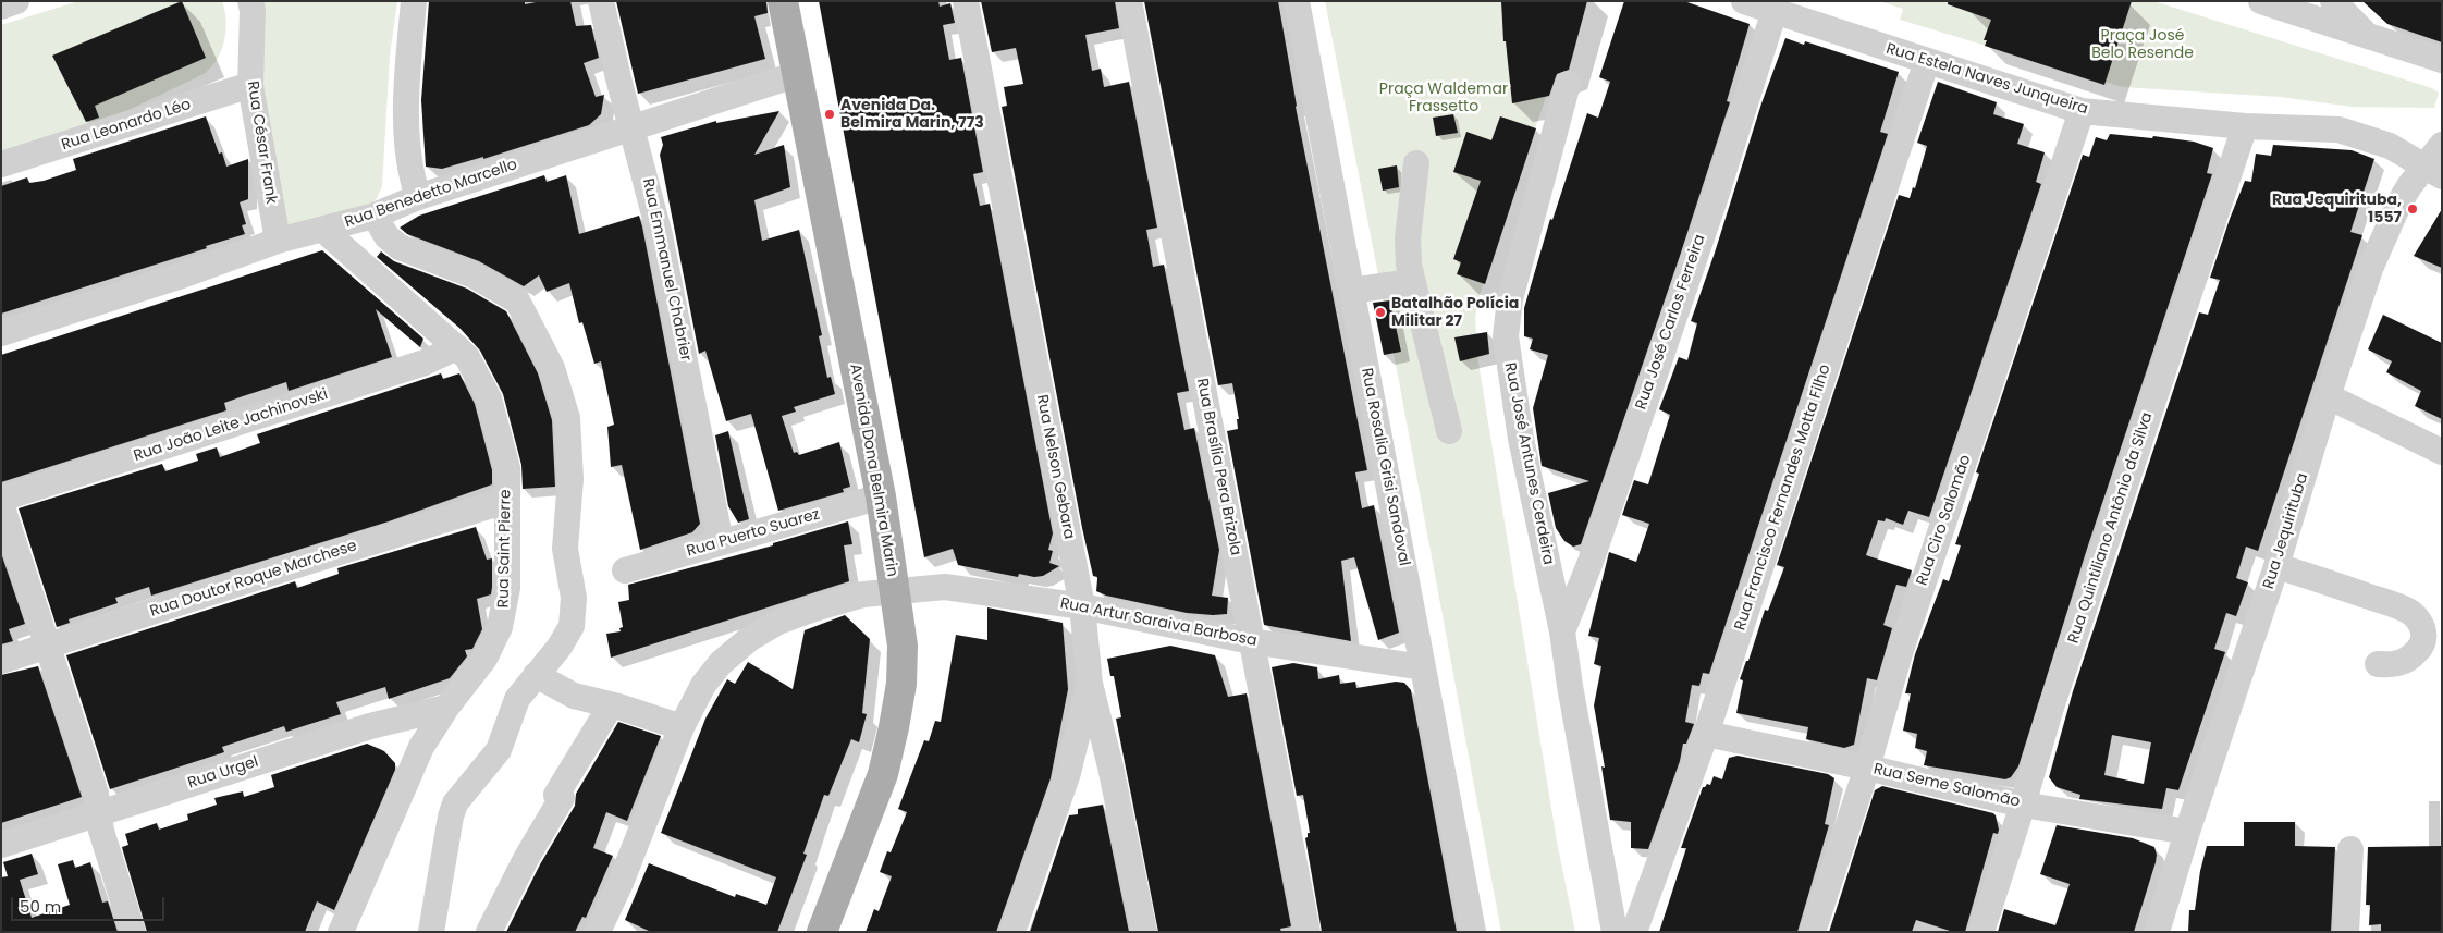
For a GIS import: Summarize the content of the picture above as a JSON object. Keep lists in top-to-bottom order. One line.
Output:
{"streets":{"main road":["Avenida Dona Belmira Marin"],"street":["Rua Estela Naves Junqueira","Rua Leonardo Léo","Rua César Frank","Rua Benedetto Marcello","Rua Emmanuel Chabrier","Rua José Carlos Ferreira","Rua João Leite Jachinovski","Rua José Antunes Cerdeira","Rua Nelson Gebara","Rua Brasília Pera Brizola","Rua Rosalia Grisi Sandoval","Rua Francisco Fernandes Motta Filho","Rua Ciro Salomão","Rua Quintiliano Antônio da Silva","Rua Jequirituba","Rua Puerto Suarez","Rua Saint Pierre","Rua Doutor Roque Marchese","Rua Artur Saraiva Barbosa","Rua Urgel","Rua Seme Salomão"]},"crossings":[["Rua Estela Naves Junqueira","Rua José Carlos Ferreira"],["Rua Estela Naves Junqueira","Rua Francisco Fernandes Motta Filho"],["Rua Estela Naves Junqueira","Rua Ciro Salomão"],["Rua Estela Naves Junqueira","Rua Quintiliano Antônio da Silva"],["Rua Estela Naves Junqueira","Rua Jequirituba"],["Rua Leonardo Léo","Rua César Frank"],["Rua César Frank","Rua Benedetto Marcello"],["Rua Benedetto Marcello","Rua Emmanuel Chabrier"],["Rua Benedetto Marcello","Avenida Dona Belmira Marin"],["Rua Benedetto Marcello","Rua Saint Pierre"],["Rua Emmanuel Chabrier","Rua Puerto Suarez"],["Rua José Carlos Ferreira","Rua José Antunes Cerdeira"],["Rua João Leite Jachinovski","Rua Saint Pierre"],["Rua Nelson Gebara","Rua Artur Saraiva Barbosa"],["Rua Brasília Pera Brizola","Rua Artur Saraiva Barbosa"],["Rua Rosalia Grisi Sandoval","Rua Artur Saraiva Barbosa"],["Avenida Dona Belmira Marin","Rua Puerto Suarez"],["Avenida Dona Belmira Marin","Rua Artur Saraiva Barbosa"],["Rua Francisco Fernandes Motta Filho","Rua Seme Salomão"],["Rua Ciro Salomão","Rua Seme Salomão"],["Rua Quintiliano Antônio da Silva","Rua Seme Salomão"],["Rua Jequirituba","Rua Seme Salomão"],["Rua Saint Pierre","Rua Doutor Roque Marchese"],["Rua Saint Pierre","Rua Urgel"]],"parks":["Praça José Belo Resende","Praça Waldemar Frassetto"],"places":["Avenida Da. Belmira Marin, 773","Rua Jequirituba, 1557","Batalhão Polícia Militar 27"],"scale_bar":"50 m"}
